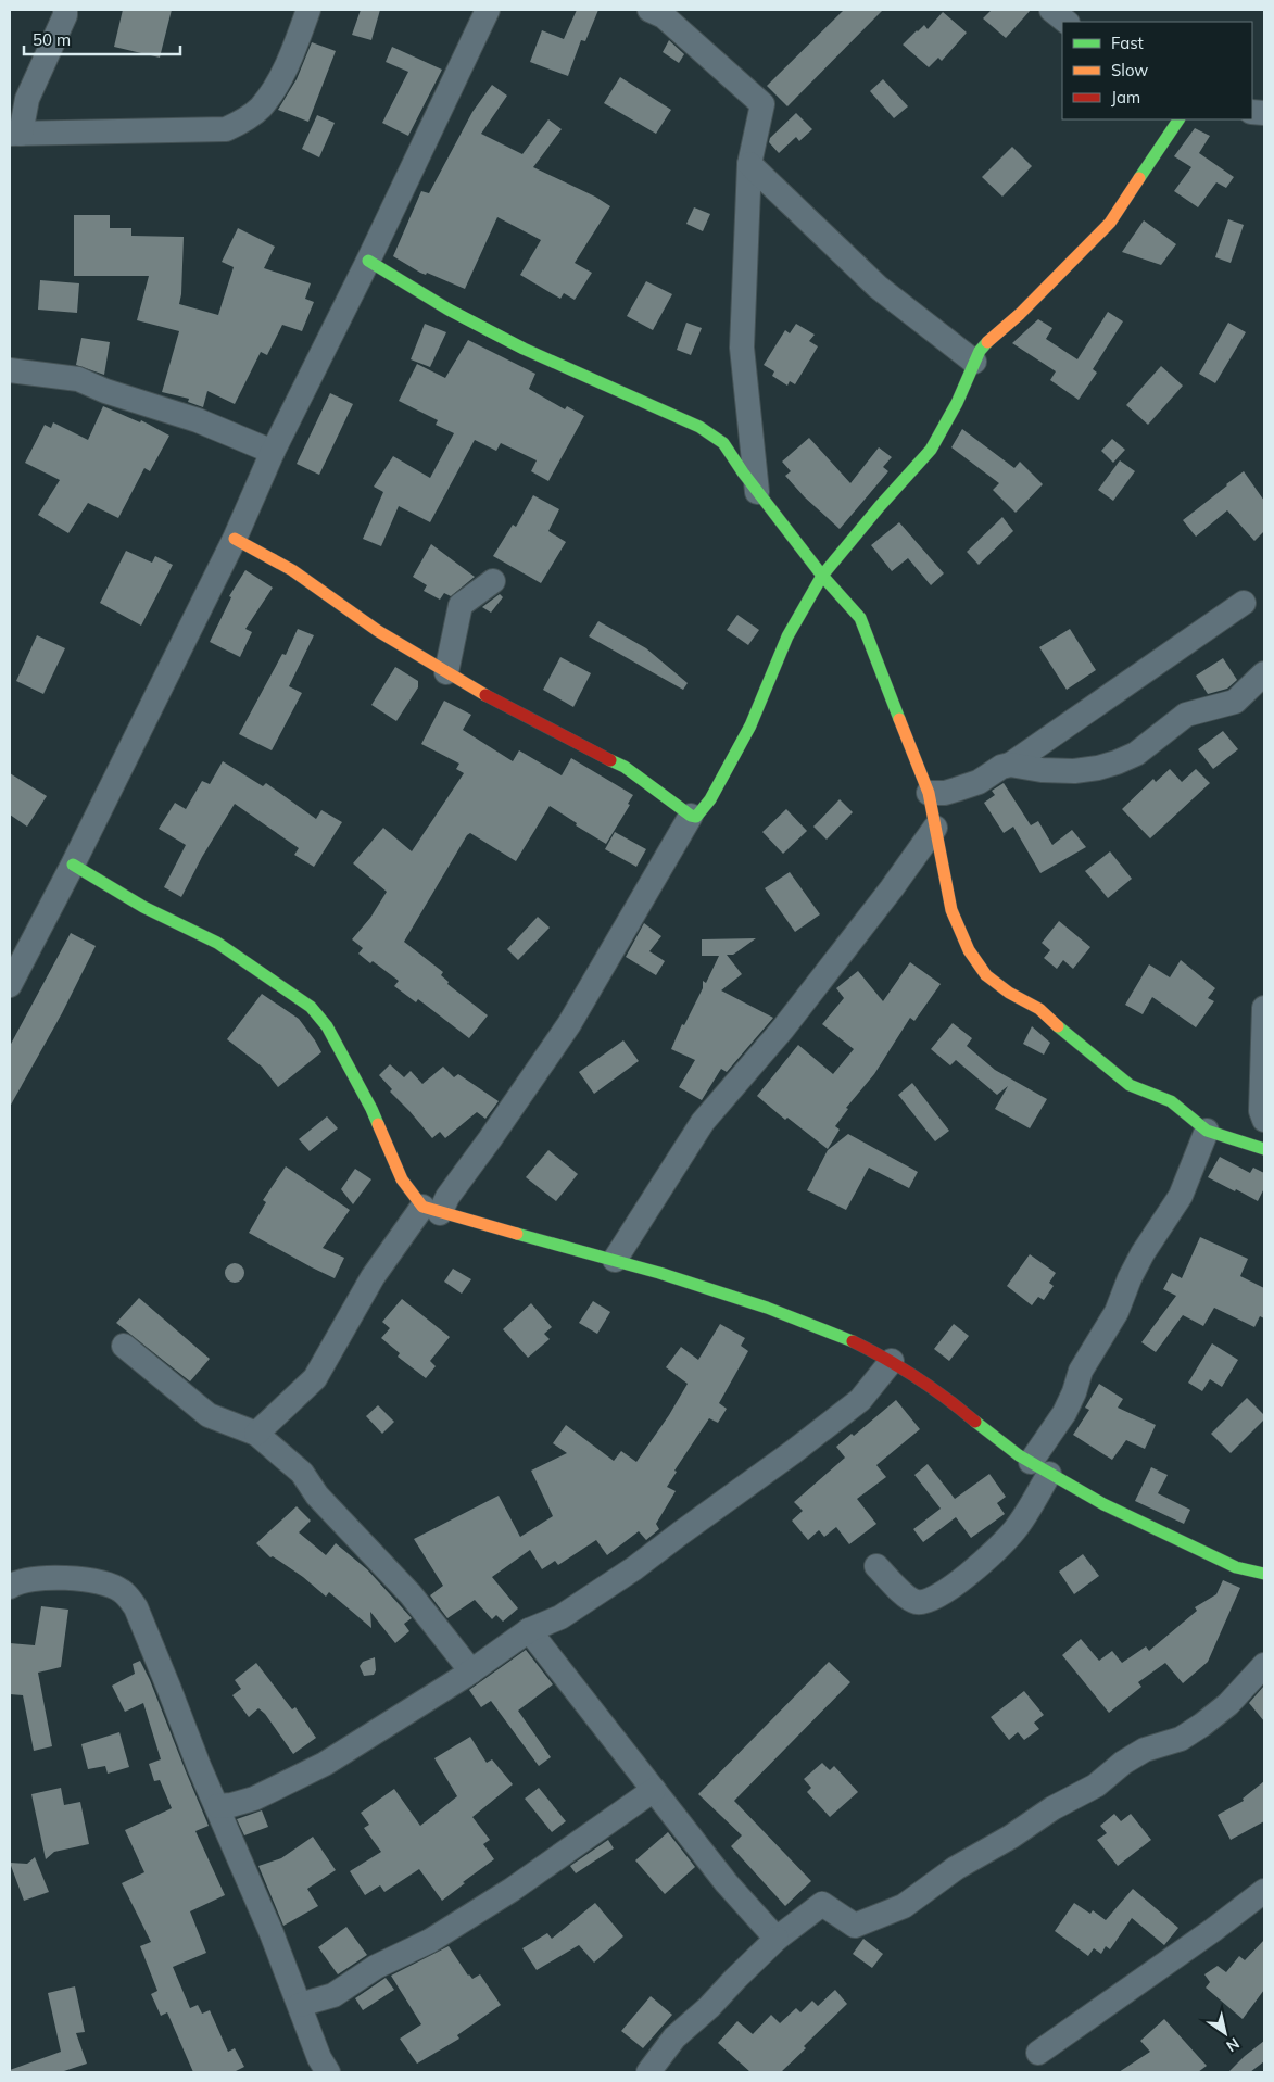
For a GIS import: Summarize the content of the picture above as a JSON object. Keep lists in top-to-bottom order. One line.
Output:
{"legend":["Fast","Slow","Jam"],"scale_bar":"50 m","north":"bottom right"}
